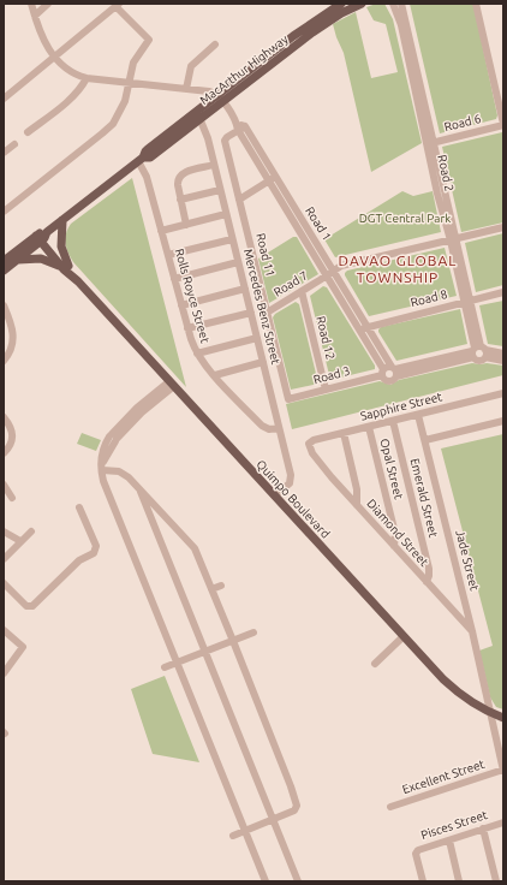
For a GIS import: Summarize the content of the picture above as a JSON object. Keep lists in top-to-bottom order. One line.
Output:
{"streets":{"main road":["MacArthur Highway","Quimpo Boulevard"],"street":["Road 6","Road 2","Road 1","Road 11","Road 7","Rolls Royce Street","Road 8","Mercedes Benz Street","Road 12","Road 3","Sapphire Street","Opal Street","Emerald Street","Diamond Street","Jade Street","Excellent Street","Pisces Street"]},"crossings":[["MacArthur Highway","Road 1"],["MacArthur Highway","Rolls Royce Street"],["MacArthur Highway","Mercedes Benz Street"],["MacArthur Highway","Quimpo Boulevard"],["Road 6","Road 2"],["Road 2","Road 7"],["Road 2","Road 8"],["Road 2","Road 3"],["Road 1","Road 11"],["Road 1","Road 7"],["Road 1","Road 8"],["Road 1","Road 3"],["Road 11","Road 7"],["Road 11","Road 3"],["Road 7","Road 12"],["Rolls Royce Street","Mercedes Benz Street"],["Mercedes Benz Street","Quimpo Boulevard"],["Road 12","Road 3"],["Sapphire Street","Opal Street"],["Sapphire Street","Emerald Street"],["Sapphire Street","Diamond Street"],["Sapphire Street","Jade Street"],["Opal Street","Diamond Street"],["Emerald Street","Diamond Street"],["Quimpo Boulevard","Jade Street"],["Diamond Street","Jade Street"],["Jade Street","Excellent Street"]],"districts":["DAVAO GLOBAL TOWNSHIP"],"parks":["DGT Central Park"]}
